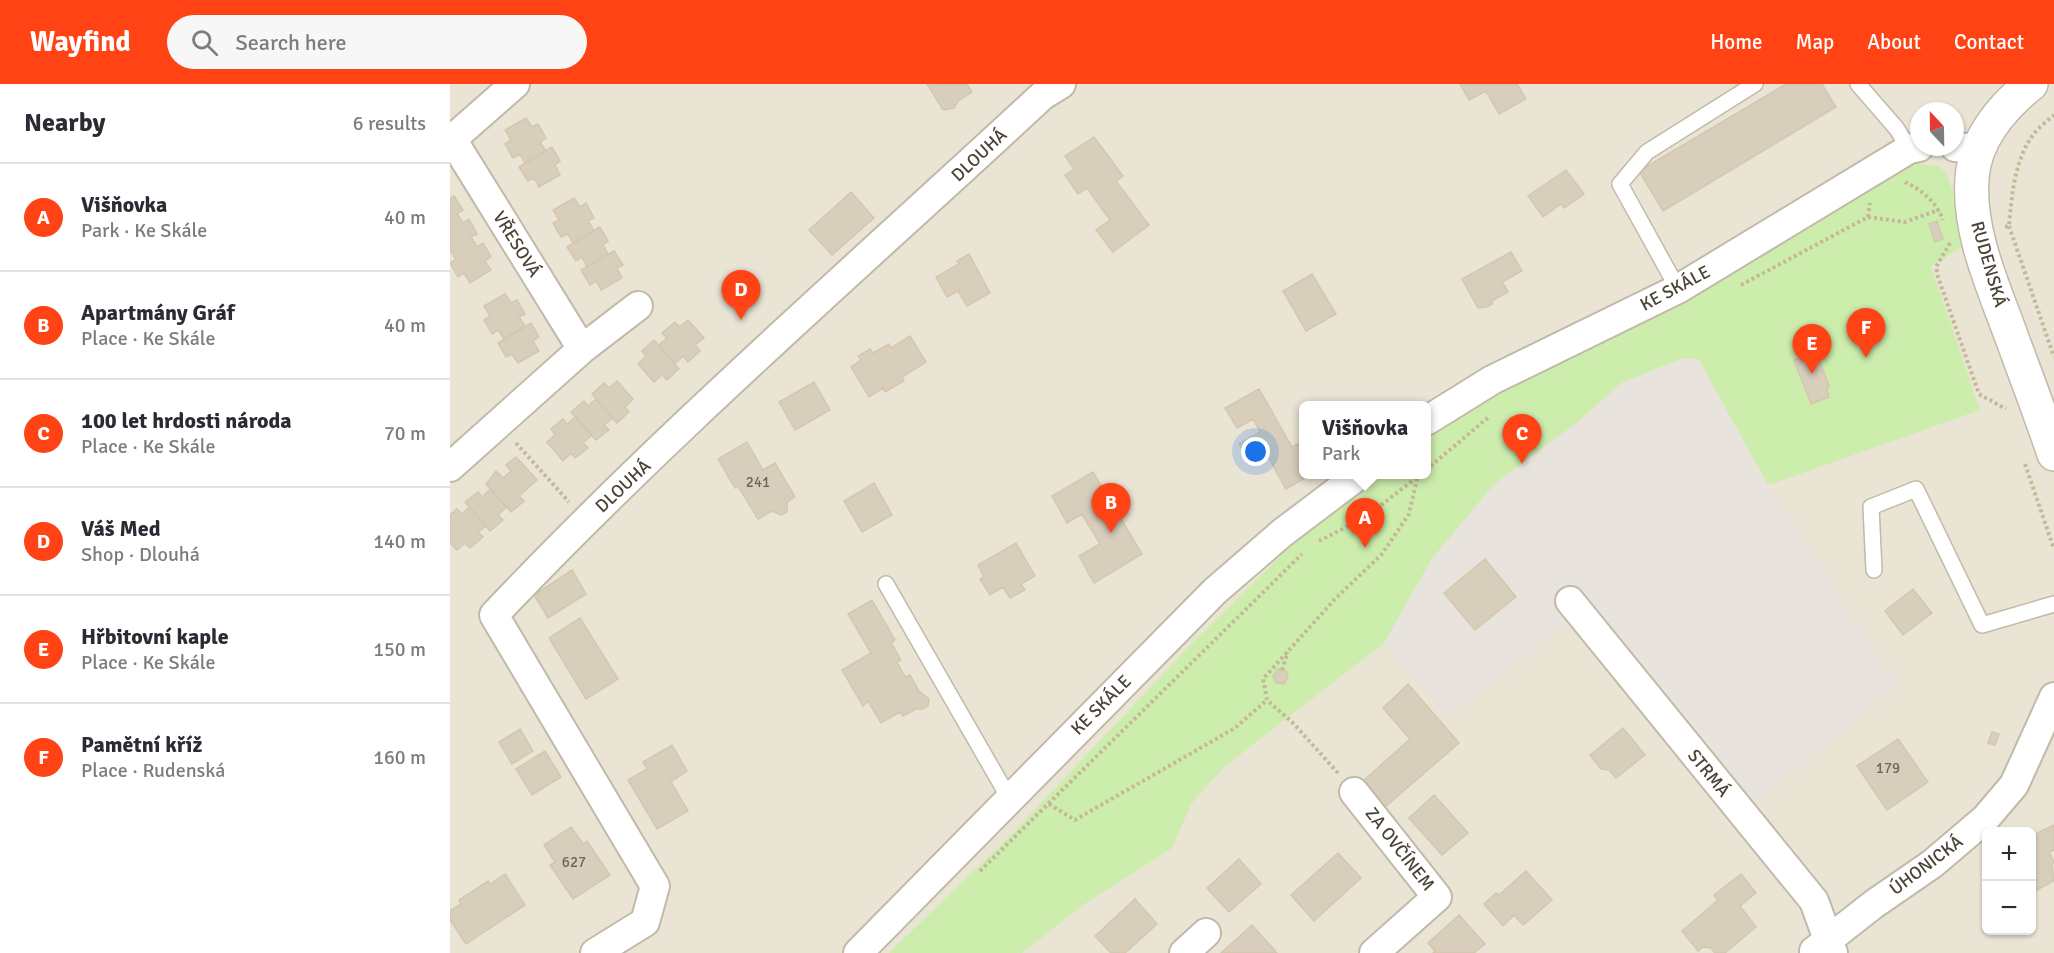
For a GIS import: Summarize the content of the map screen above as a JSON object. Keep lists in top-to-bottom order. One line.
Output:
{"streets":{"street":["DLOUHÁ","VŘESOVÁ","RUDENSKÁ","KE SKÁLE","STRMÁ","ZA OVČÍNEM","ÚHONICKÁ"]},"crossings":[["STRMÁ","ÚHONICKÁ"]],"house_numbers":["241","179","627"],"north":"top","page":{"header":"Wayfind","search":"Search here","nav":["Home","Map","About","Contact"],"heading":["Nearby","6 results"],"list":[{"mark":"A","name":"Višňovka","note":"Park · Ke Skále","value":"40 m"},{"mark":"B","name":"Apartmány Gráf","note":"Place · Ke Skále","value":"40 m"},{"mark":"C","name":"100 let hrdosti národa","note":"Place · Ke Skále","value":"70 m"},{"mark":"D","name":"Váš Med","note":"Shop · Dlouhá","value":"140 m"},{"mark":"E","name":"Hřbitovní kaple","note":"Place · Ke Skále","value":"150 m"},{"mark":"F","name":"Pamětní kříž","note":"Place · Rudenská","value":"160 m"}],"pins":["D","F","E","C","B","A"],"popup":["Višňovka","Park"],"map_buttons":["+","−"]}}
